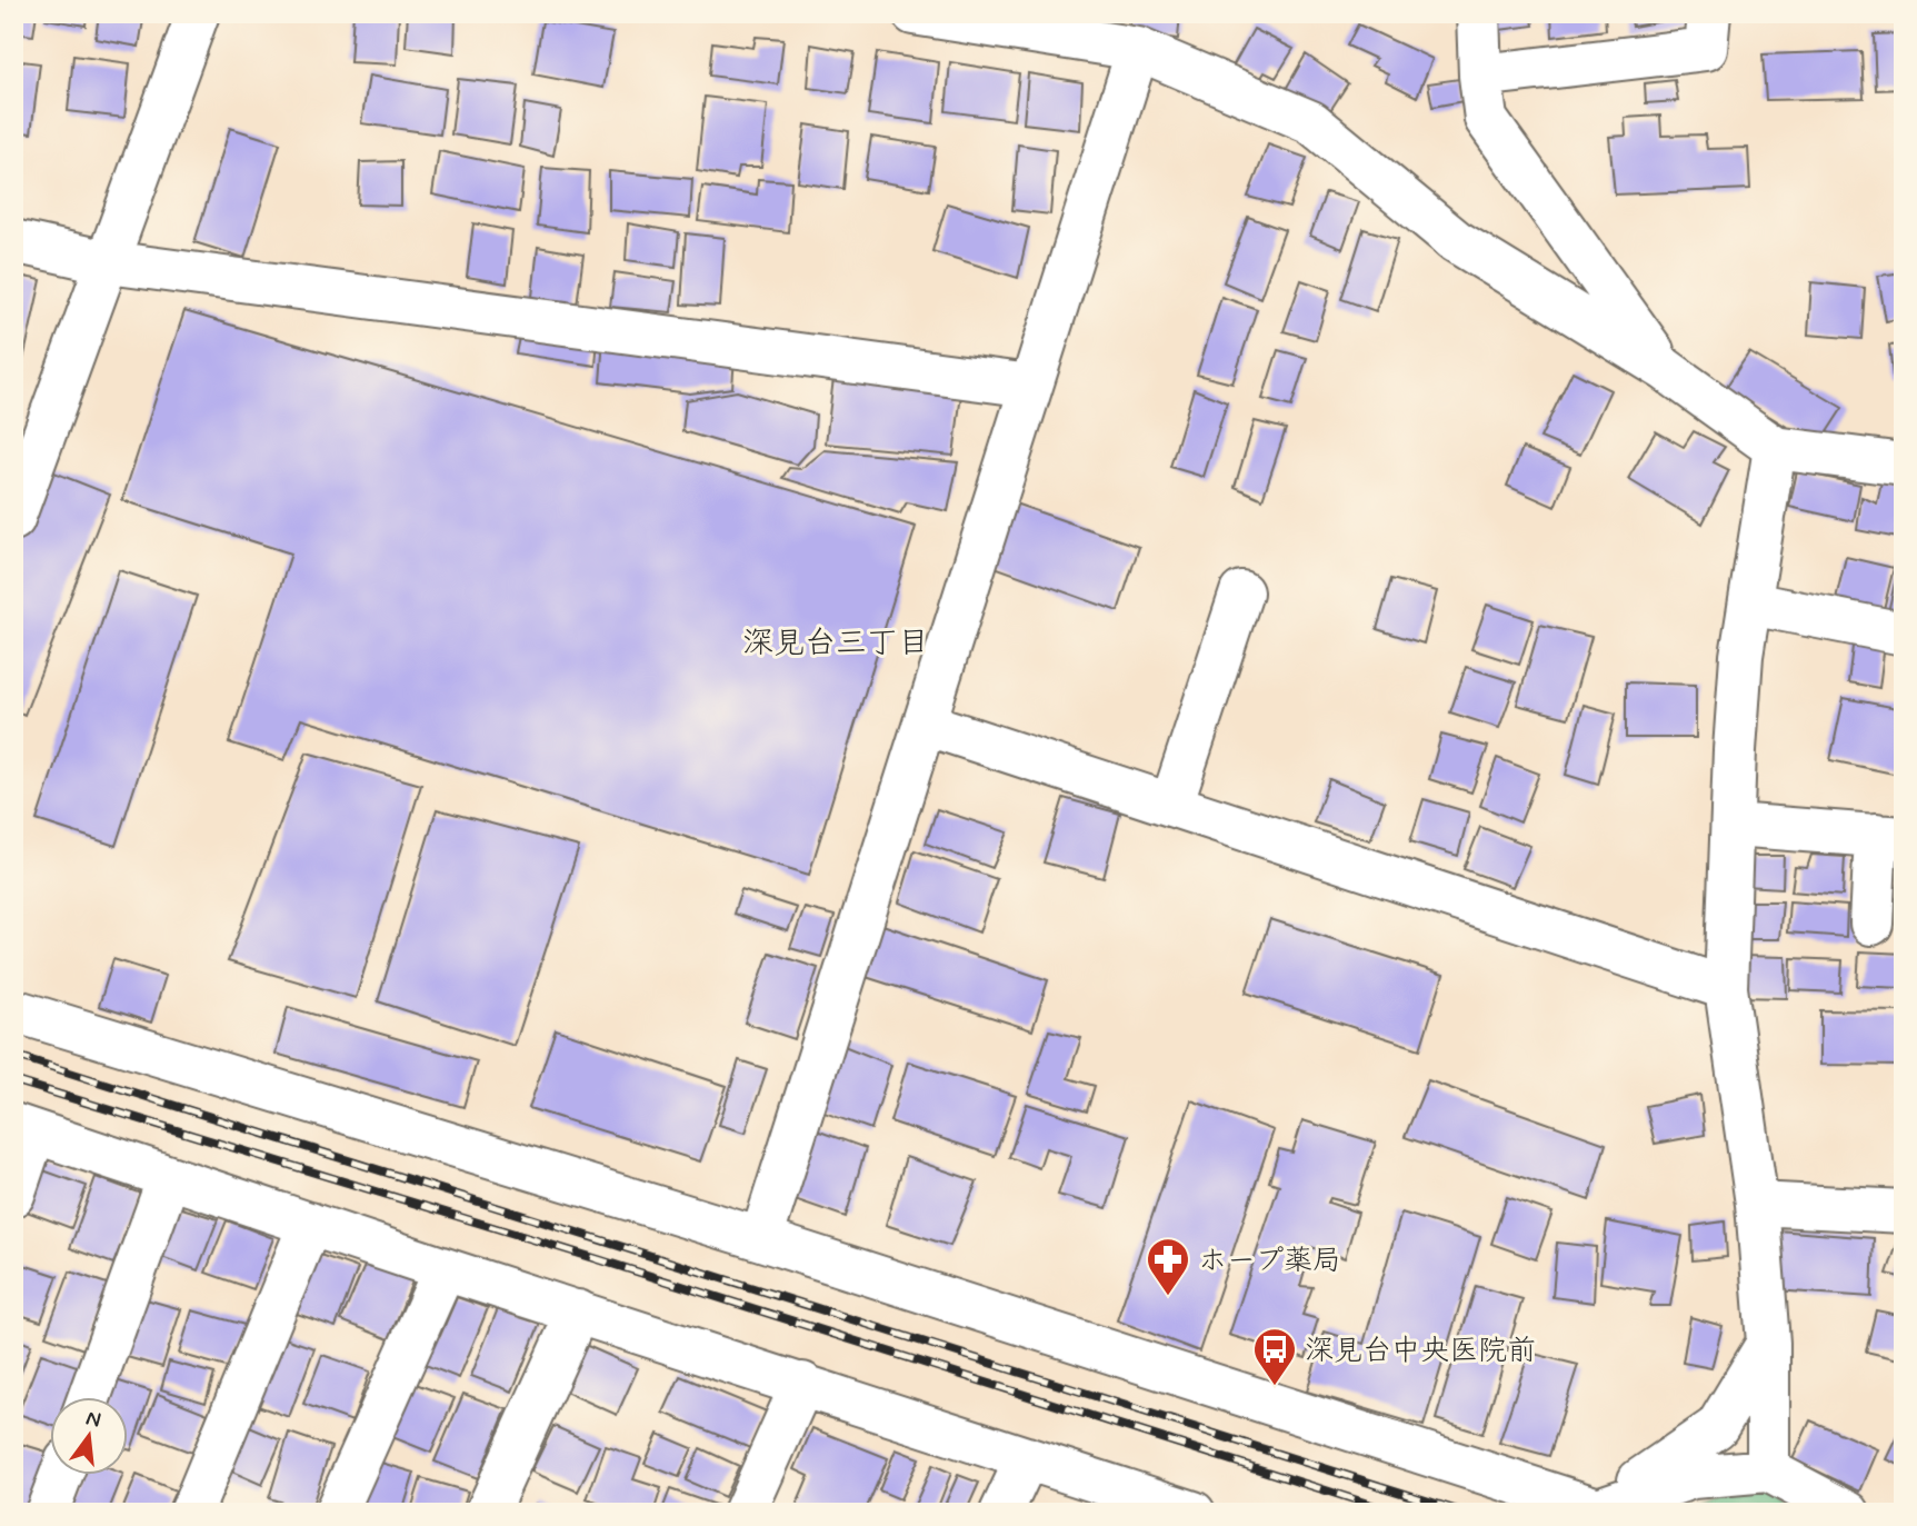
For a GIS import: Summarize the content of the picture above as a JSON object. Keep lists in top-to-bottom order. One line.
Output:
{"districts":["深見台三丁目"],"places":{"pharmacy":["ホープ薬局"],"bus stop":["深見台中央医院前"]},"north":"top"}
